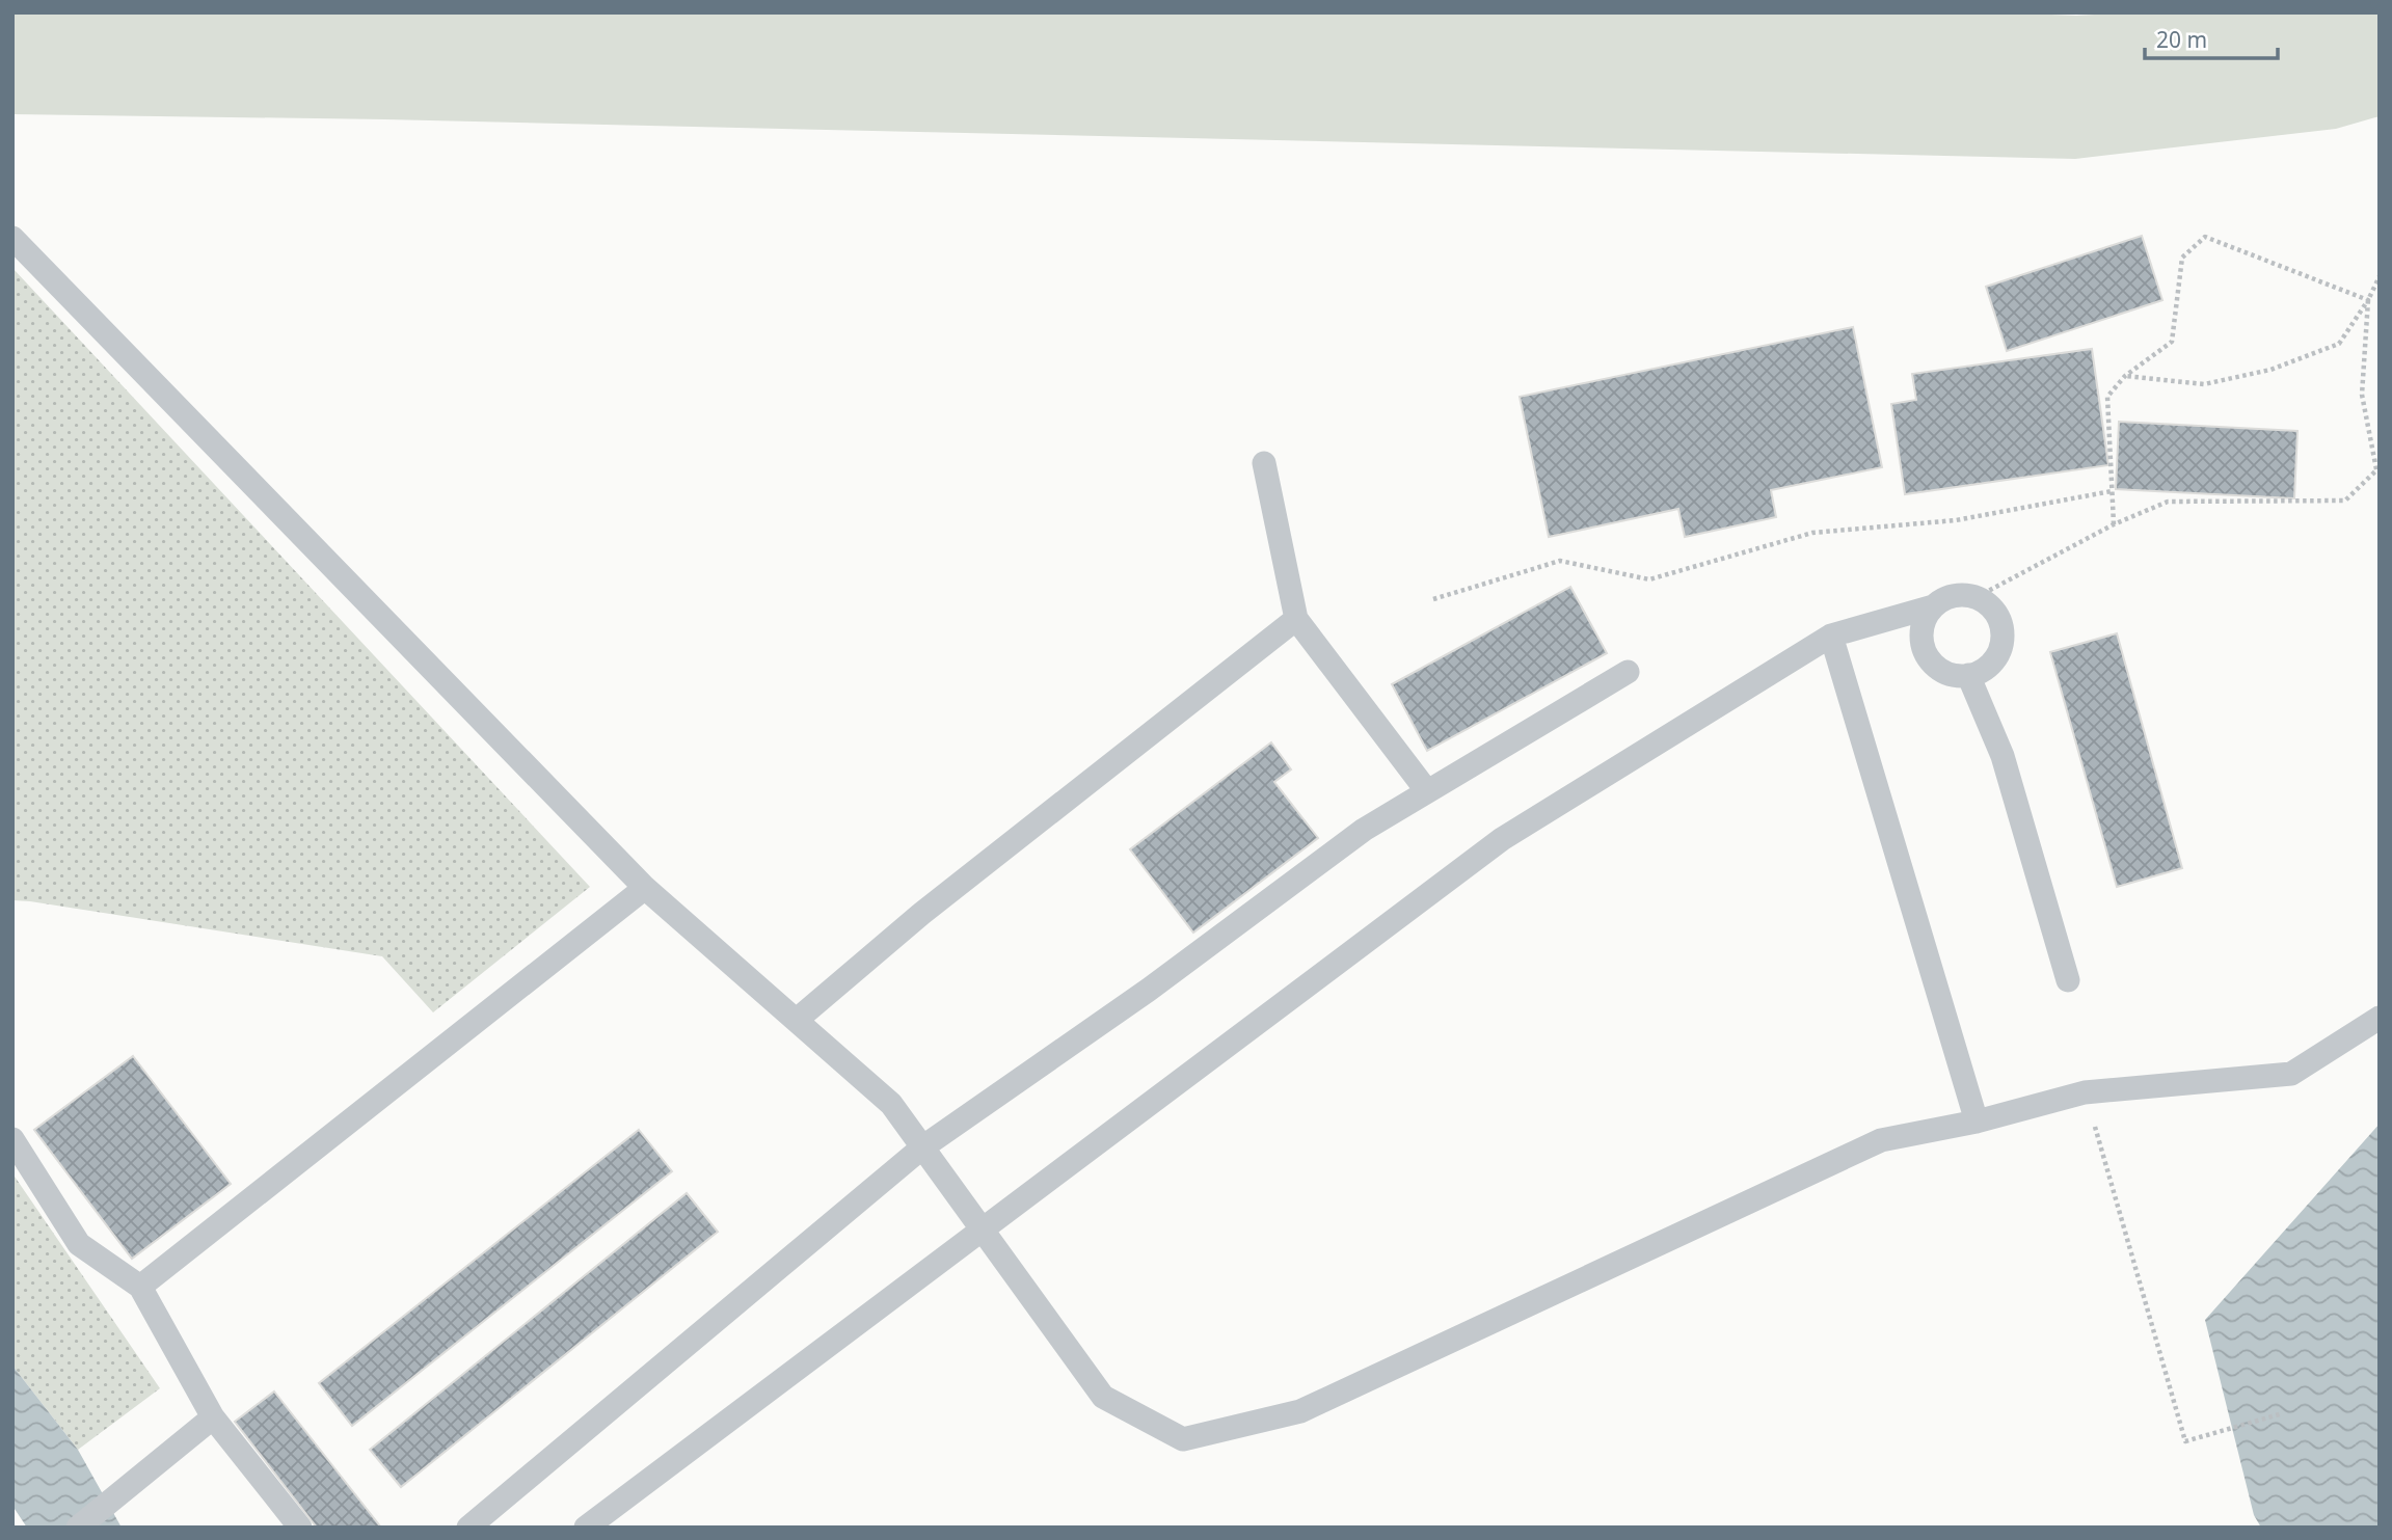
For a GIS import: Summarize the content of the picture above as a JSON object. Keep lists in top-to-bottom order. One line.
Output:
{"scale_bar":"20 m"}
